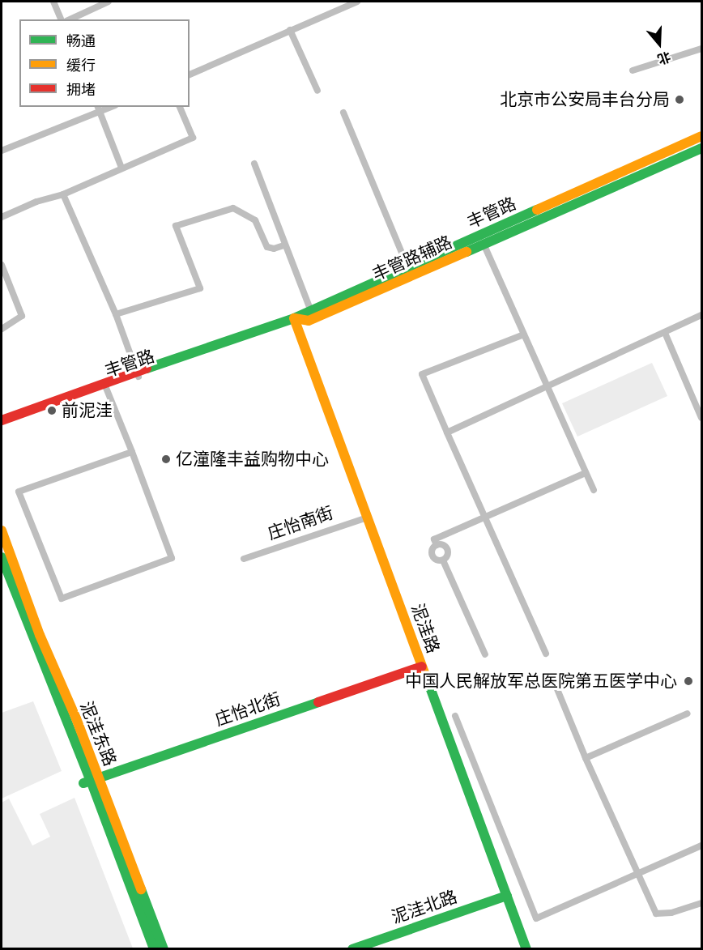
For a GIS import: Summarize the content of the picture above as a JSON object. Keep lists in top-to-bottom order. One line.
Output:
{"streets":{"street":["丰管路","丰管路辅路","庄怡南街","泥洼路","庄怡北街","泥洼东路","泥洼北路"]},"crossings":[["丰管路","丰管路辅路"],["丰管路","泥洼路"],["丰管路辅路","泥洼路"],["庄怡南街","泥洼路"],["泥洼路","庄怡北街"],["泥洼路","泥洼北路"],["庄怡北街","泥洼东路"]],"places":["北京市公安局丰台分局","前泥洼","亿潼隆丰益购物中心","中国人民解放军总医院第五医学中心"],"legend":["畅通","缓行","拥堵"],"north":"bottom"}
